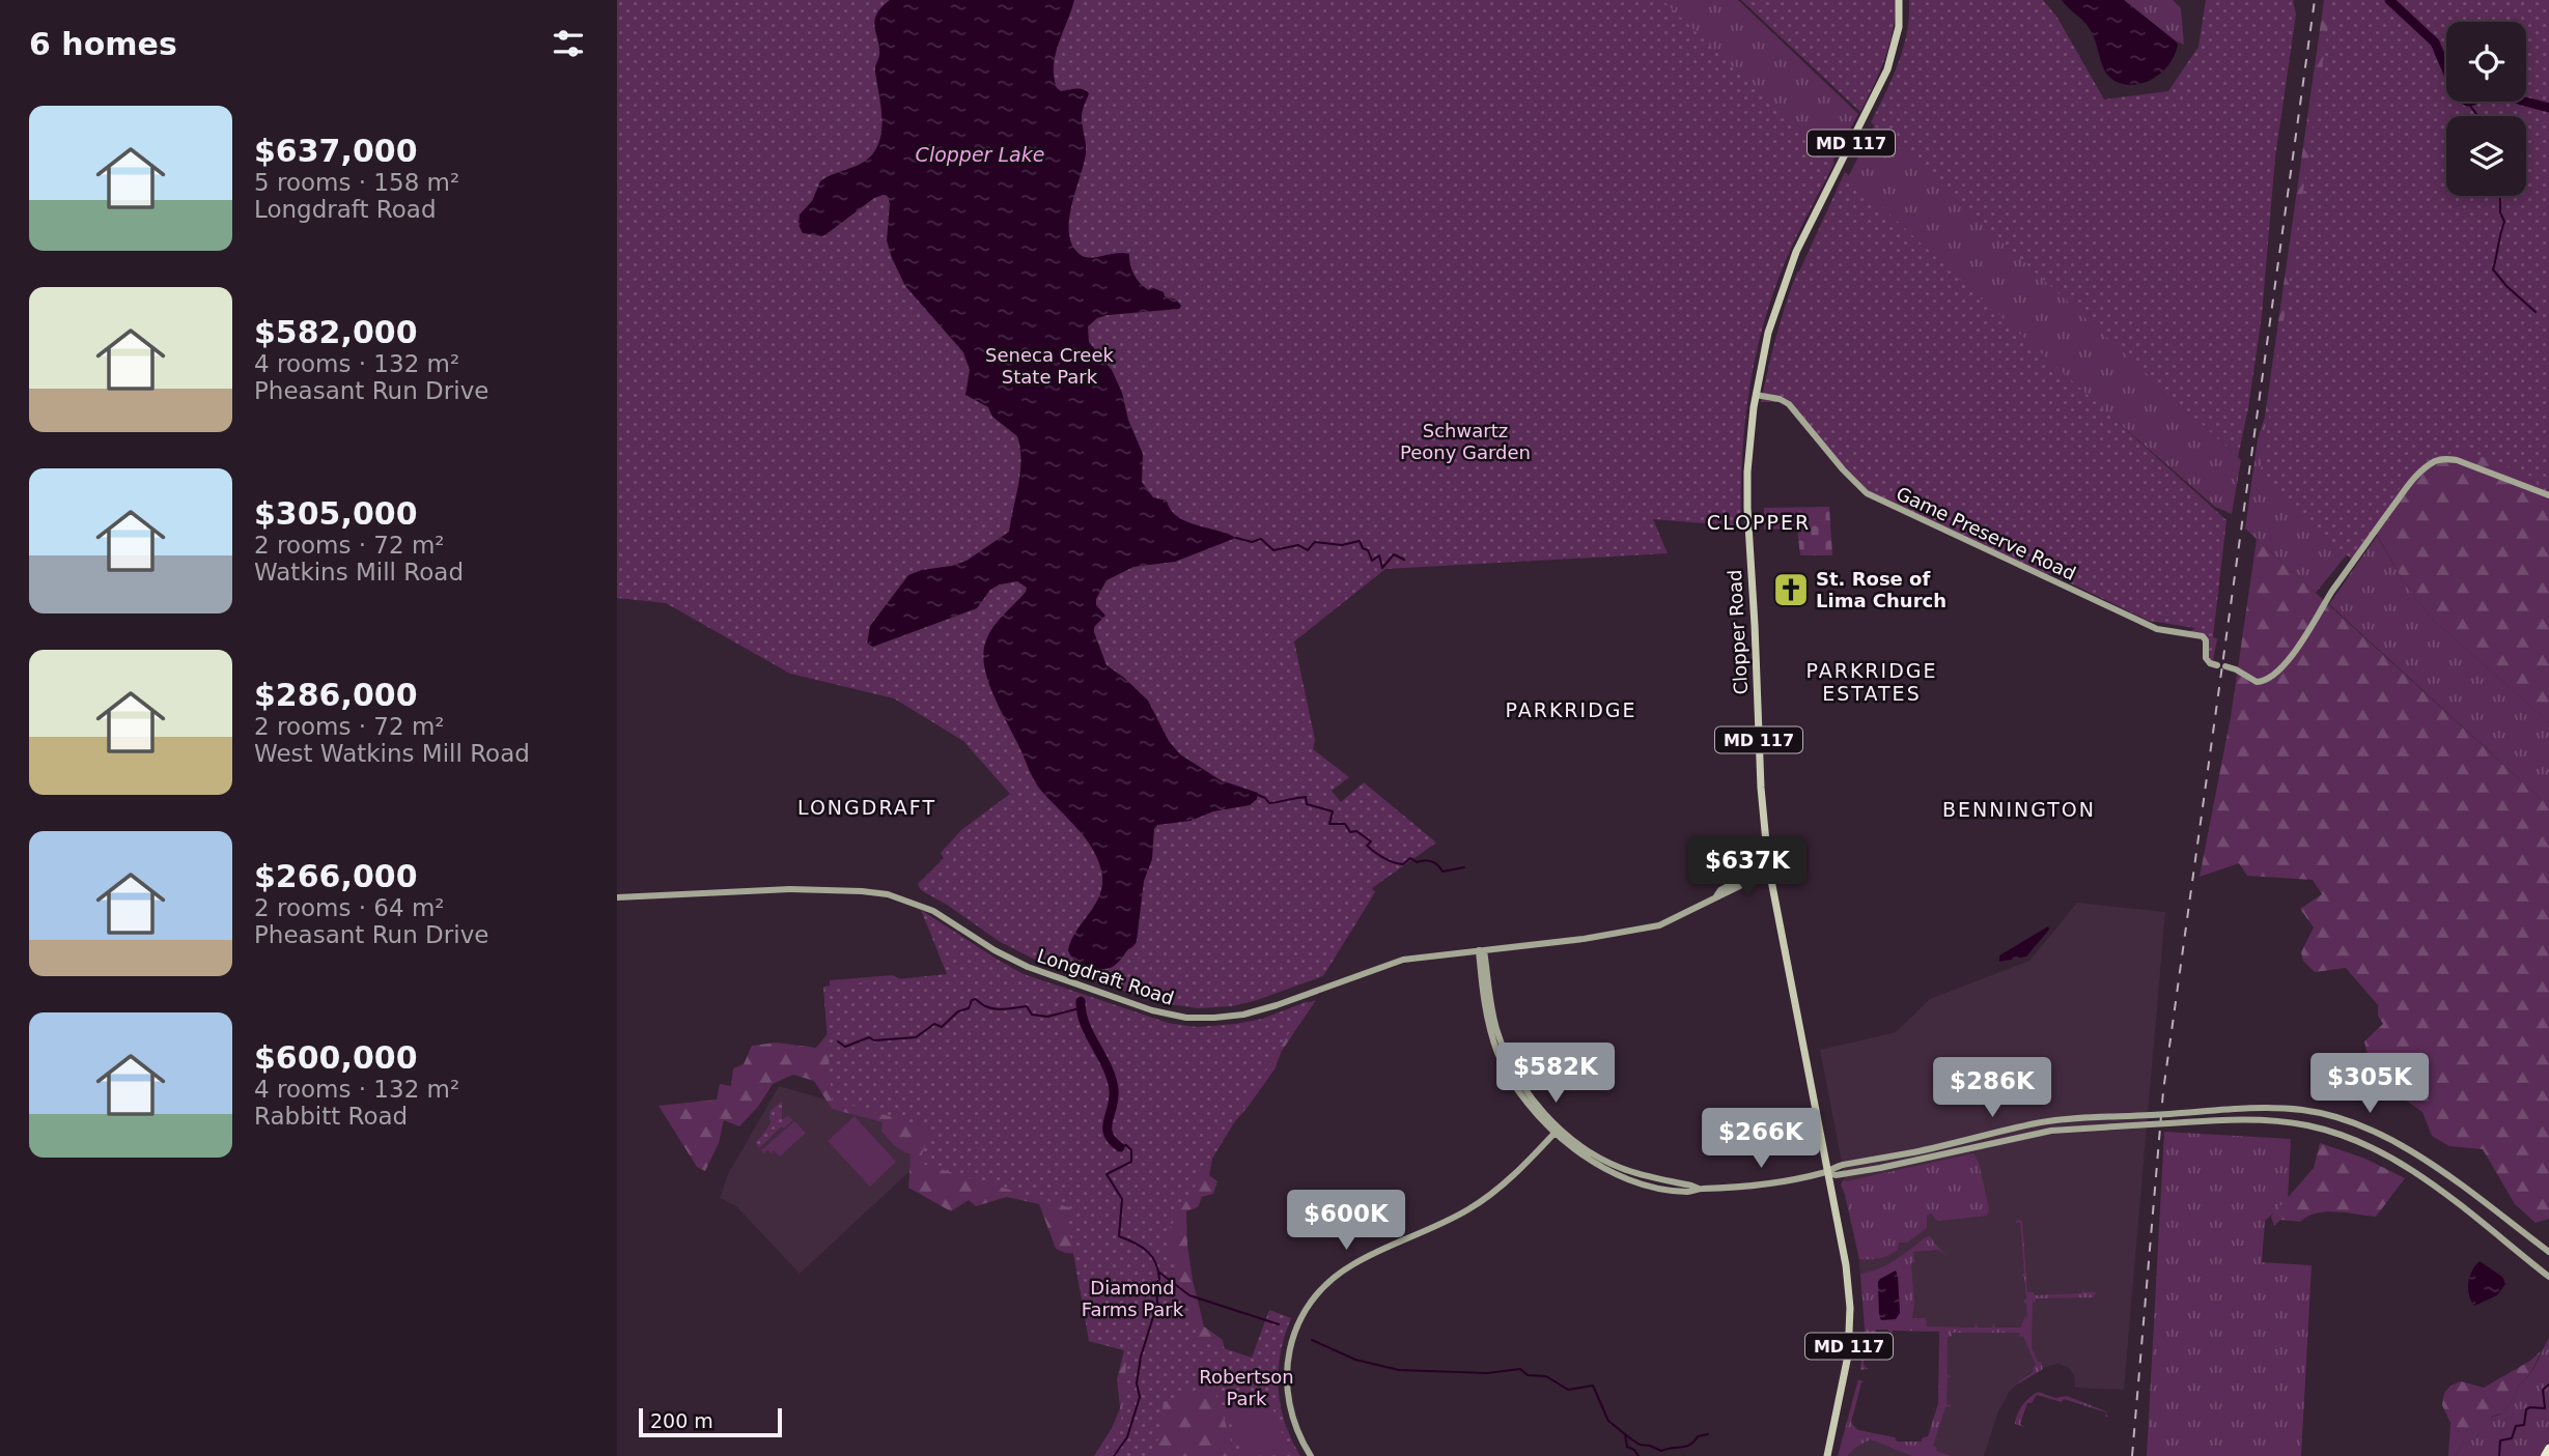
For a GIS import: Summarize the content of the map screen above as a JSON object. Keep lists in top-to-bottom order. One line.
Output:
{"streets":{"main road":["MD 117","Clopper Road"],"street":["Game Preserve Road","Longdraft Road"]},"crossings":[["Game Preserve Road","Clopper Road"],["Clopper Road","Longdraft Road"]],"districts":["CLOPPER","PARKRIDGE ESTATES","PARKRIDGE","LONGDRAFT","BENNINGTON"],"water":["Clopper Lake"],"parks":["Seneca Creek State Park","Schwartz Peony Garden","Diamond Farms Park","Robertson Park"],"places":{"church":["St. Rose of Lima Church"]},"scale_bar":"200 m","page":{"heading":"6 homes","list":[{"name":"$637,000","note":"5 rooms · 158 m² · Longdraft Road"},{"name":"$582,000","note":"4 rooms · 132 m² · Pheasant Run Drive"},{"name":"$305,000","note":"2 rooms · 72 m² · Watkins Mill Road"},{"name":"$286,000","note":"2 rooms · 72 m² · West Watkins Mill Road"},{"name":"$266,000","note":"2 rooms · 64 m² · Pheasant Run Drive"},{"name":"$600,000","note":"4 rooms · 132 m² · Rabbitt Road"}],"price":["$637K","$582K","$305K","$286K","$266K","$600K"],"scale":"200 m"}}
